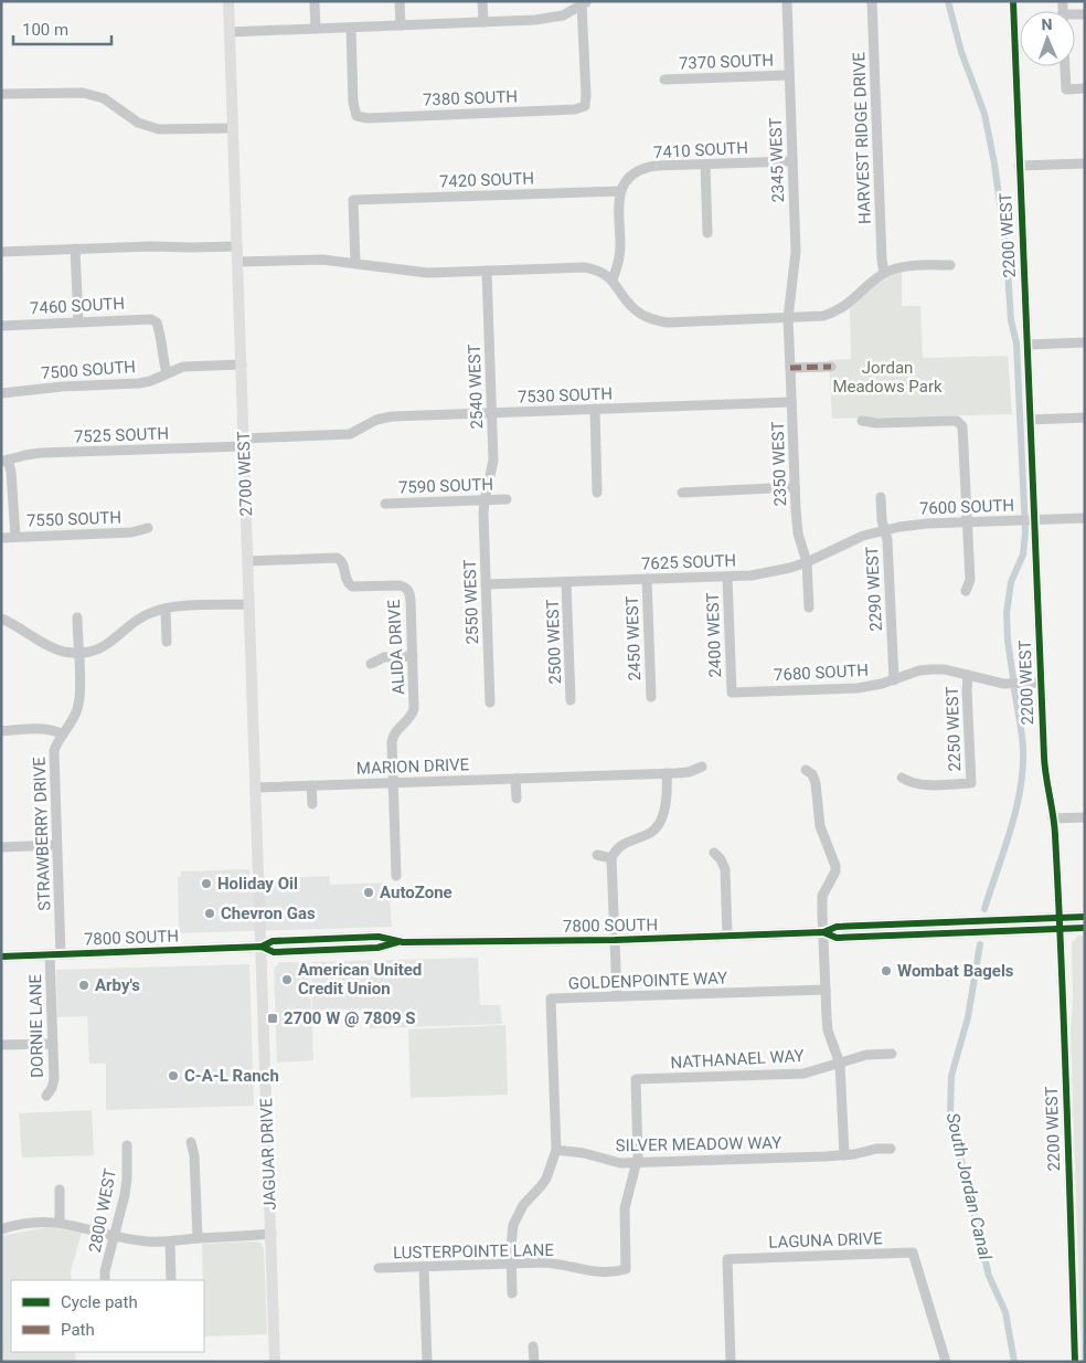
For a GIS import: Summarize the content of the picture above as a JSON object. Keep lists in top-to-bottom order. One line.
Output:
{"streets":{"main road":["2700 WEST","7800 SOUTH","JAGUAR DRIVE"],"street":["7370 SOUTH","7380 SOUTH","HARVEST RIDGE DRIVE","7410 SOUTH","2345 WEST","7420 SOUTH","2200 WEST","7460 SOUTH","7500 SOUTH","2540 WEST","7530 SOUTH","7525 SOUTH","2350 WEST","7590 SOUTH","7600 SOUTH","7550 SOUTH","7625 SOUTH","2290 WEST","2550 WEST","2400 WEST","2450 WEST","2500 WEST","ALIDA DRIVE","7680 SOUTH","2250 WEST","MARION DRIVE","STRAWBERRY DRIVE","GOLDENPOINTE WAY","DORNIE LANE","NATHANAEL WAY","SILVER MEADOW WAY","2800 WEST","LAGUNA DRIVE","LUSTERPOINTE LANE"]},"crossings":[["7370 SOUTH","2345 WEST"],["7410 SOUTH","2345 WEST"],["7410 SOUTH","7420 SOUTH"],["2345 WEST","2350 WEST"],["2200 WEST","7600 SOUTH"],["2200 WEST","7680 SOUTH"],["2200 WEST","7800 SOUTH"],["7460 SOUTH","7500 SOUTH"],["7500 SOUTH","2700 WEST"],["2540 WEST","7530 SOUTH"],["2540 WEST","7590 SOUTH"],["2540 WEST","2550 WEST"],["7530 SOUTH","7525 SOUTH"],["7530 SOUTH","2350 WEST"],["7525 SOUTH","2700 WEST"],["2350 WEST","7625 SOUTH"],["2700 WEST","ALIDA DRIVE"],["2700 WEST","MARION DRIVE"],["2700 WEST","7800 SOUTH"],["2700 WEST","JAGUAR DRIVE"],["7590 SOUTH","2550 WEST"],["7600 SOUTH","7625 SOUTH"],["7600 SOUTH","2290 WEST"],["7625 SOUTH","2290 WEST"],["7625 SOUTH","2550 WEST"],["7625 SOUTH","2400 WEST"],["7625 SOUTH","2450 WEST"],["7625 SOUTH","2500 WEST"],["2290 WEST","7680 SOUTH"],["2400 WEST","7680 SOUTH"],["ALIDA DRIVE","MARION DRIVE"],["7680 SOUTH","2250 WEST"],["STRAWBERRY DRIVE","7800 SOUTH"],["STRAWBERRY DRIVE","DORNIE LANE"],["7800 SOUTH","DORNIE LANE"],["7800 SOUTH","JAGUAR DRIVE"],["GOLDENPOINTE WAY","SILVER MEADOW WAY"],["GOLDENPOINTE WAY","LUSTERPOINTE LANE"],["NATHANAEL WAY","SILVER MEADOW WAY"],["NATHANAEL WAY","LUSTERPOINTE LANE"],["SILVER MEADOW WAY","LUSTERPOINTE LANE"]],"water":["South Jordan Canal"],"parks":["Jordan Meadows Park"],"places":{"other":["Holiday Oil","AutoZone","Chevron Gas","Wombat Bagels","American United Credit Union","Arby's","C-A-L Ranch"],"transit":["2700 W @ 7809 S"]},"legend":["Cycle path","Path"],"scale_bar":"100 m","north":"top"}
